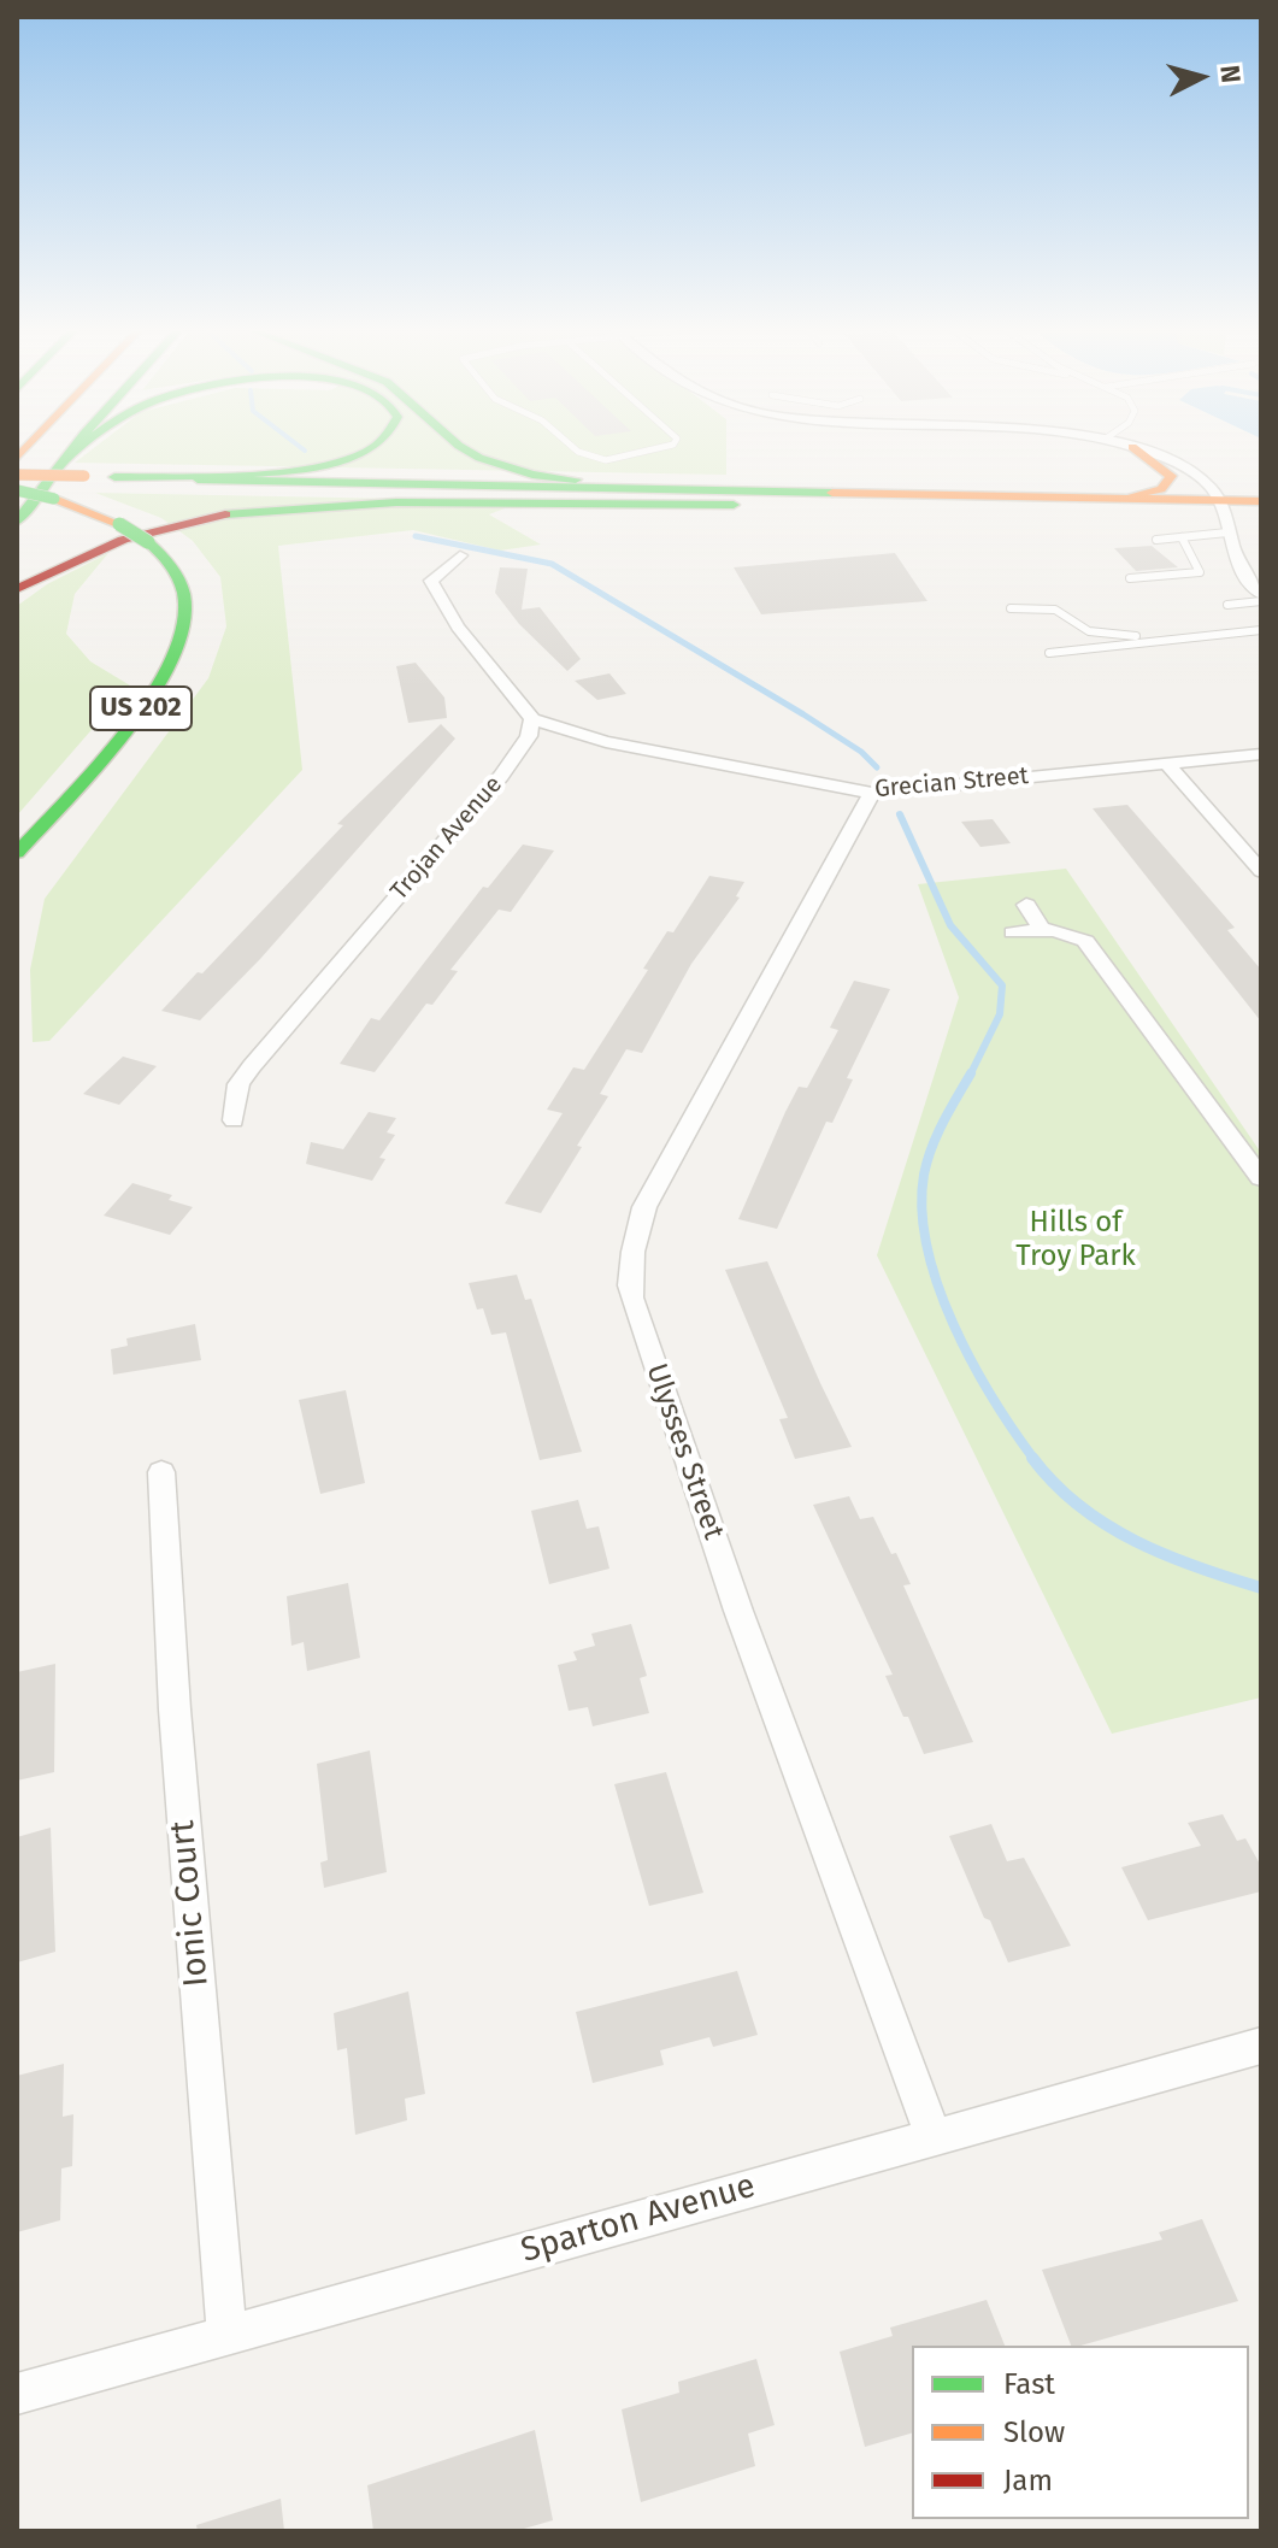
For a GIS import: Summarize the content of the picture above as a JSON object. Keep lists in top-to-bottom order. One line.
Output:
{"streets":{"main road":["US 202"],"street":["Grecian Street","Trojan Avenue","Ulysses Street","Ionic Court","Sparton Avenue"]},"crossings":[["Grecian Street","Trojan Avenue"],["Grecian Street","Ulysses Street"],["Ulysses Street","Sparton Avenue"],["Ionic Court","Sparton Avenue"]],"parks":["Hills of Troy Park"],"legend":["Fast","Slow","Jam"],"north":"right"}
